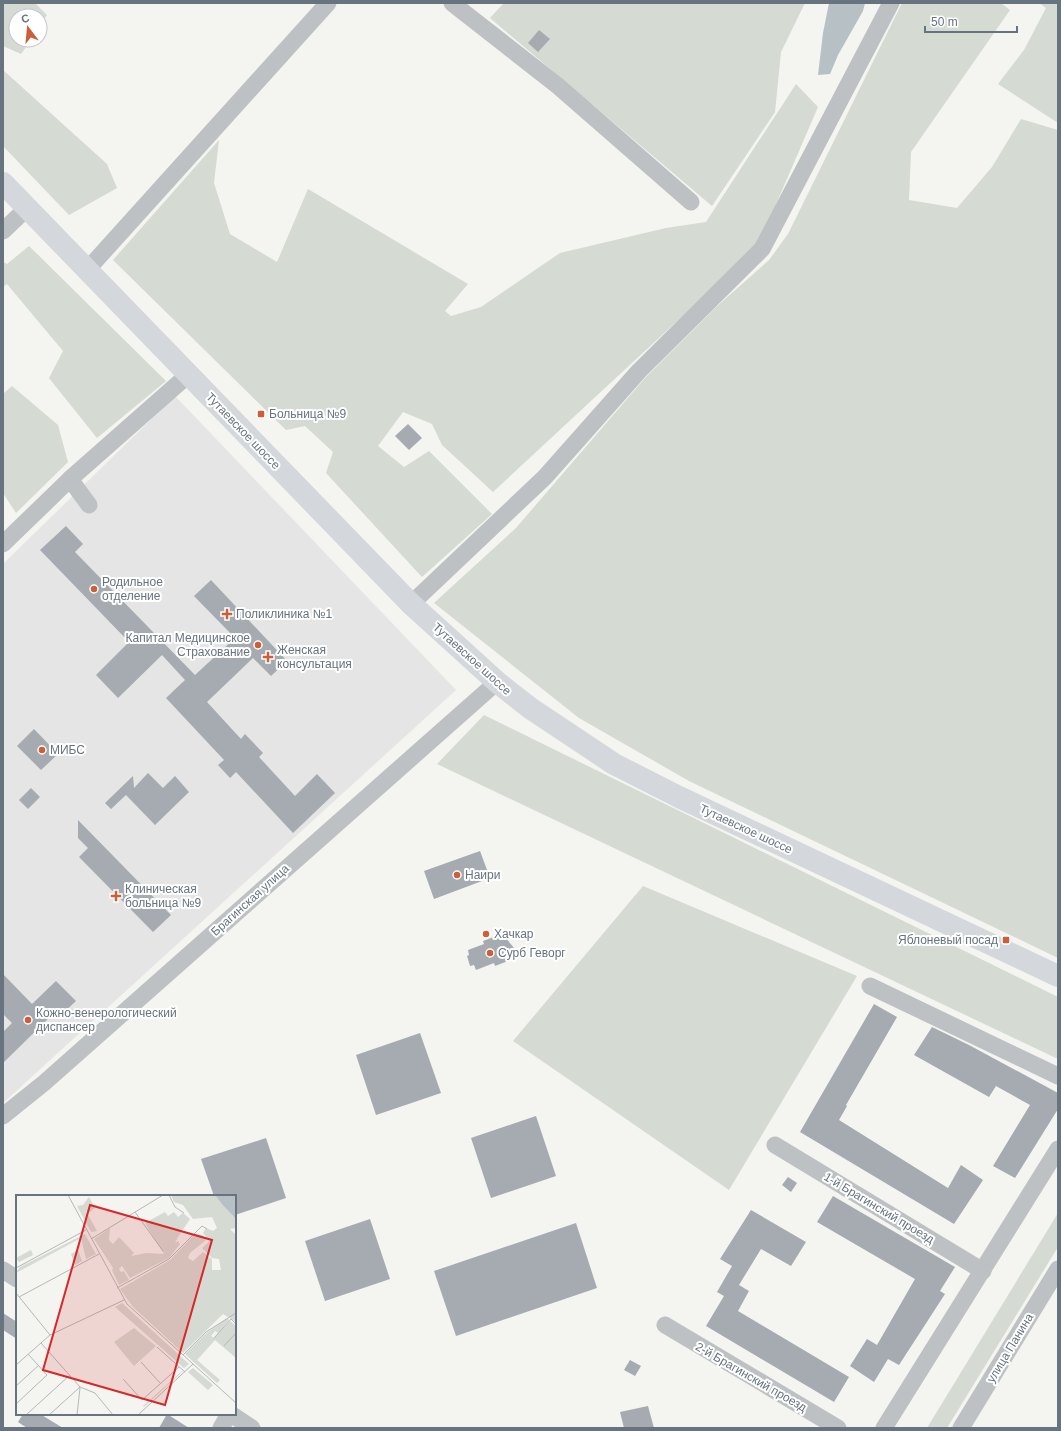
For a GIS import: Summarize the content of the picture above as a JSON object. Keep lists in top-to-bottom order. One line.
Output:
{"streets":{"main road":["Тутаевское шоссе"],"street":["Брагинская улица","1-й Брагинский проезд","улица Панина","2-й Брагинский проезд"]},"crossings":[["Тутаевское шоссе","Брагинская улица"]],"places":{"transit":["Больница №9","Яблоневый посад"],"other":["Родильное отделение","Капитал Медицинское Страхование","МИБС","Наири","Хачкар","Сурб Геворг","Кожно-венерологический диспансер"],"health":["Поликлиника №1","Женская консультация","Клиническая больница №9"]},"scale_bar":"50 m","north":"top"}
